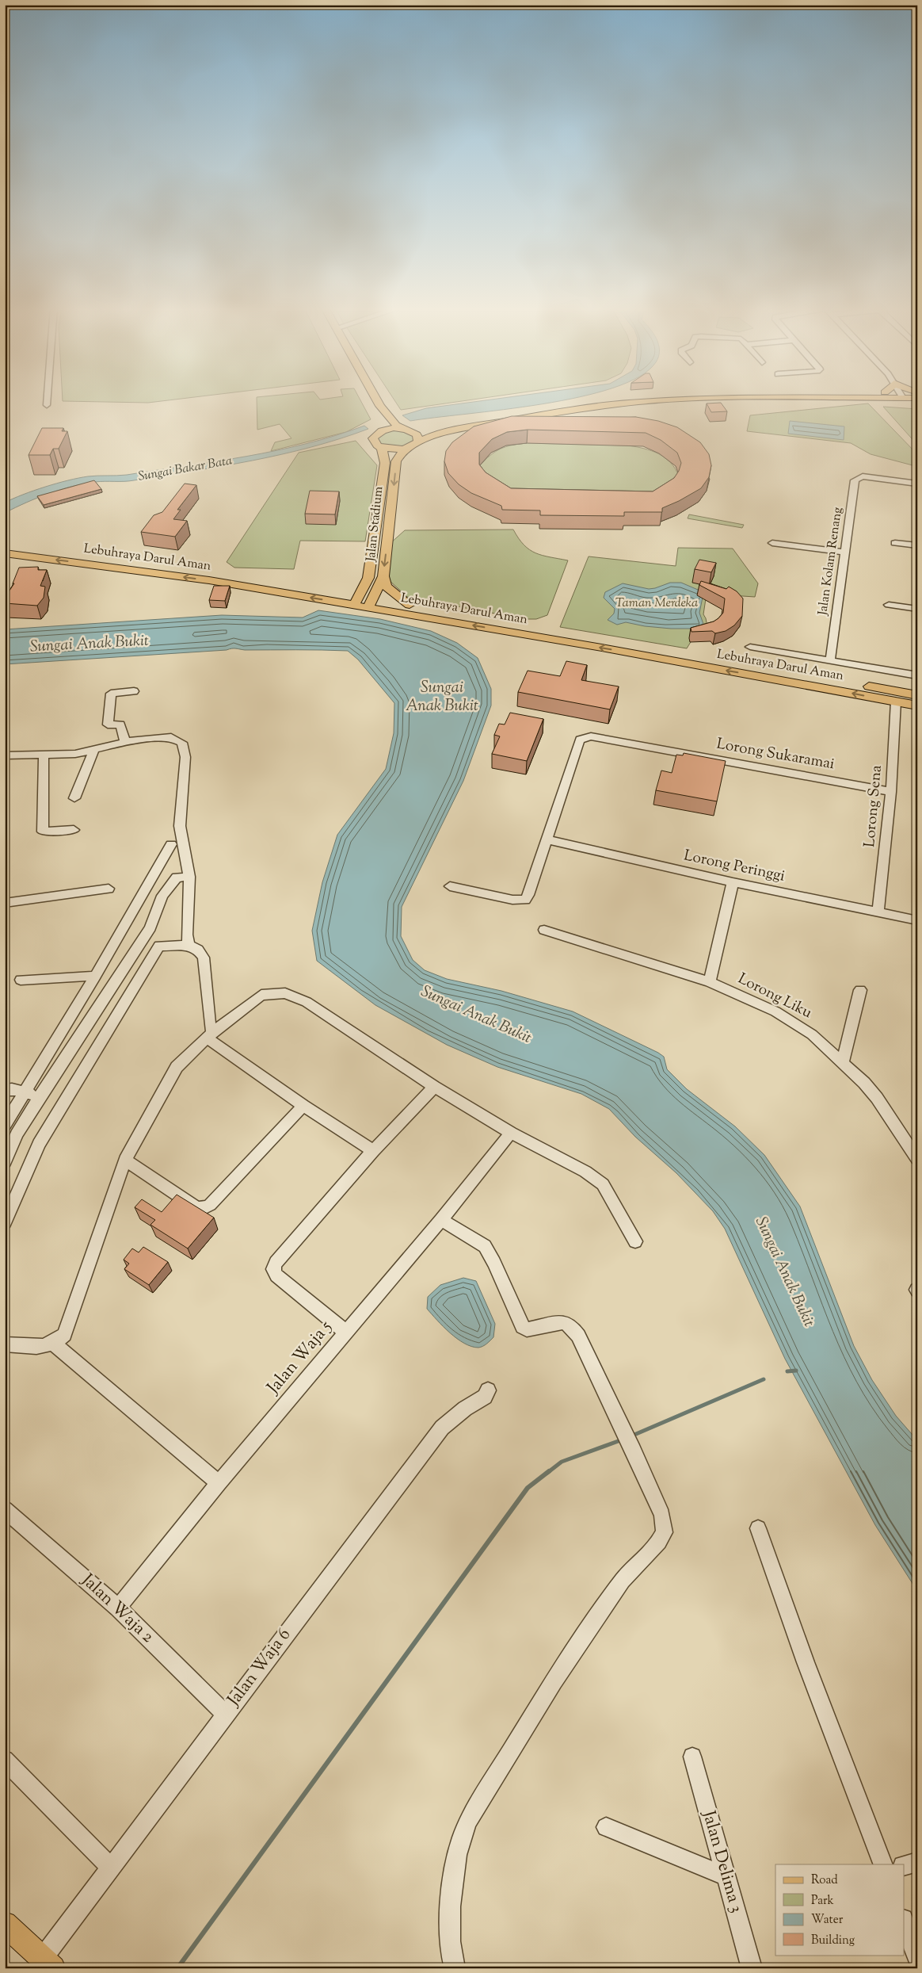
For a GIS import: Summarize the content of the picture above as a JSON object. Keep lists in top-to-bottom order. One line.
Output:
{"streets":{"main road":["Jalan Stadium","Lebuhraya Darul Aman"],"street":["Jalan Kolam Renang","Lorong Sukaramai","Lorong Sena","Lorong Peringgi","Lorong Liku","Jalan Waja 5","Jalan Waja 2","Jalan Waja 6","Jalan Delima 3"]},"crossings":[["Jalan Stadium","Lebuhraya Darul Aman"],["Lebuhraya Darul Aman","Lorong Sena"],["Lorong Sukaramai","Lorong Sena"],["Lorong Sukaramai","Lorong Peringgi"],["Lorong Sena","Lorong Peringgi"],["Jalan Waja 5","Jalan Waja 2"],["Jalan Waja 2","Jalan Waja 6"]],"water":["Sungai Bakar Bata","Sungai Anak Bukit"],"parks":["Taman Merdeka"],"legend":["Road","Park","Water","Building"]}
